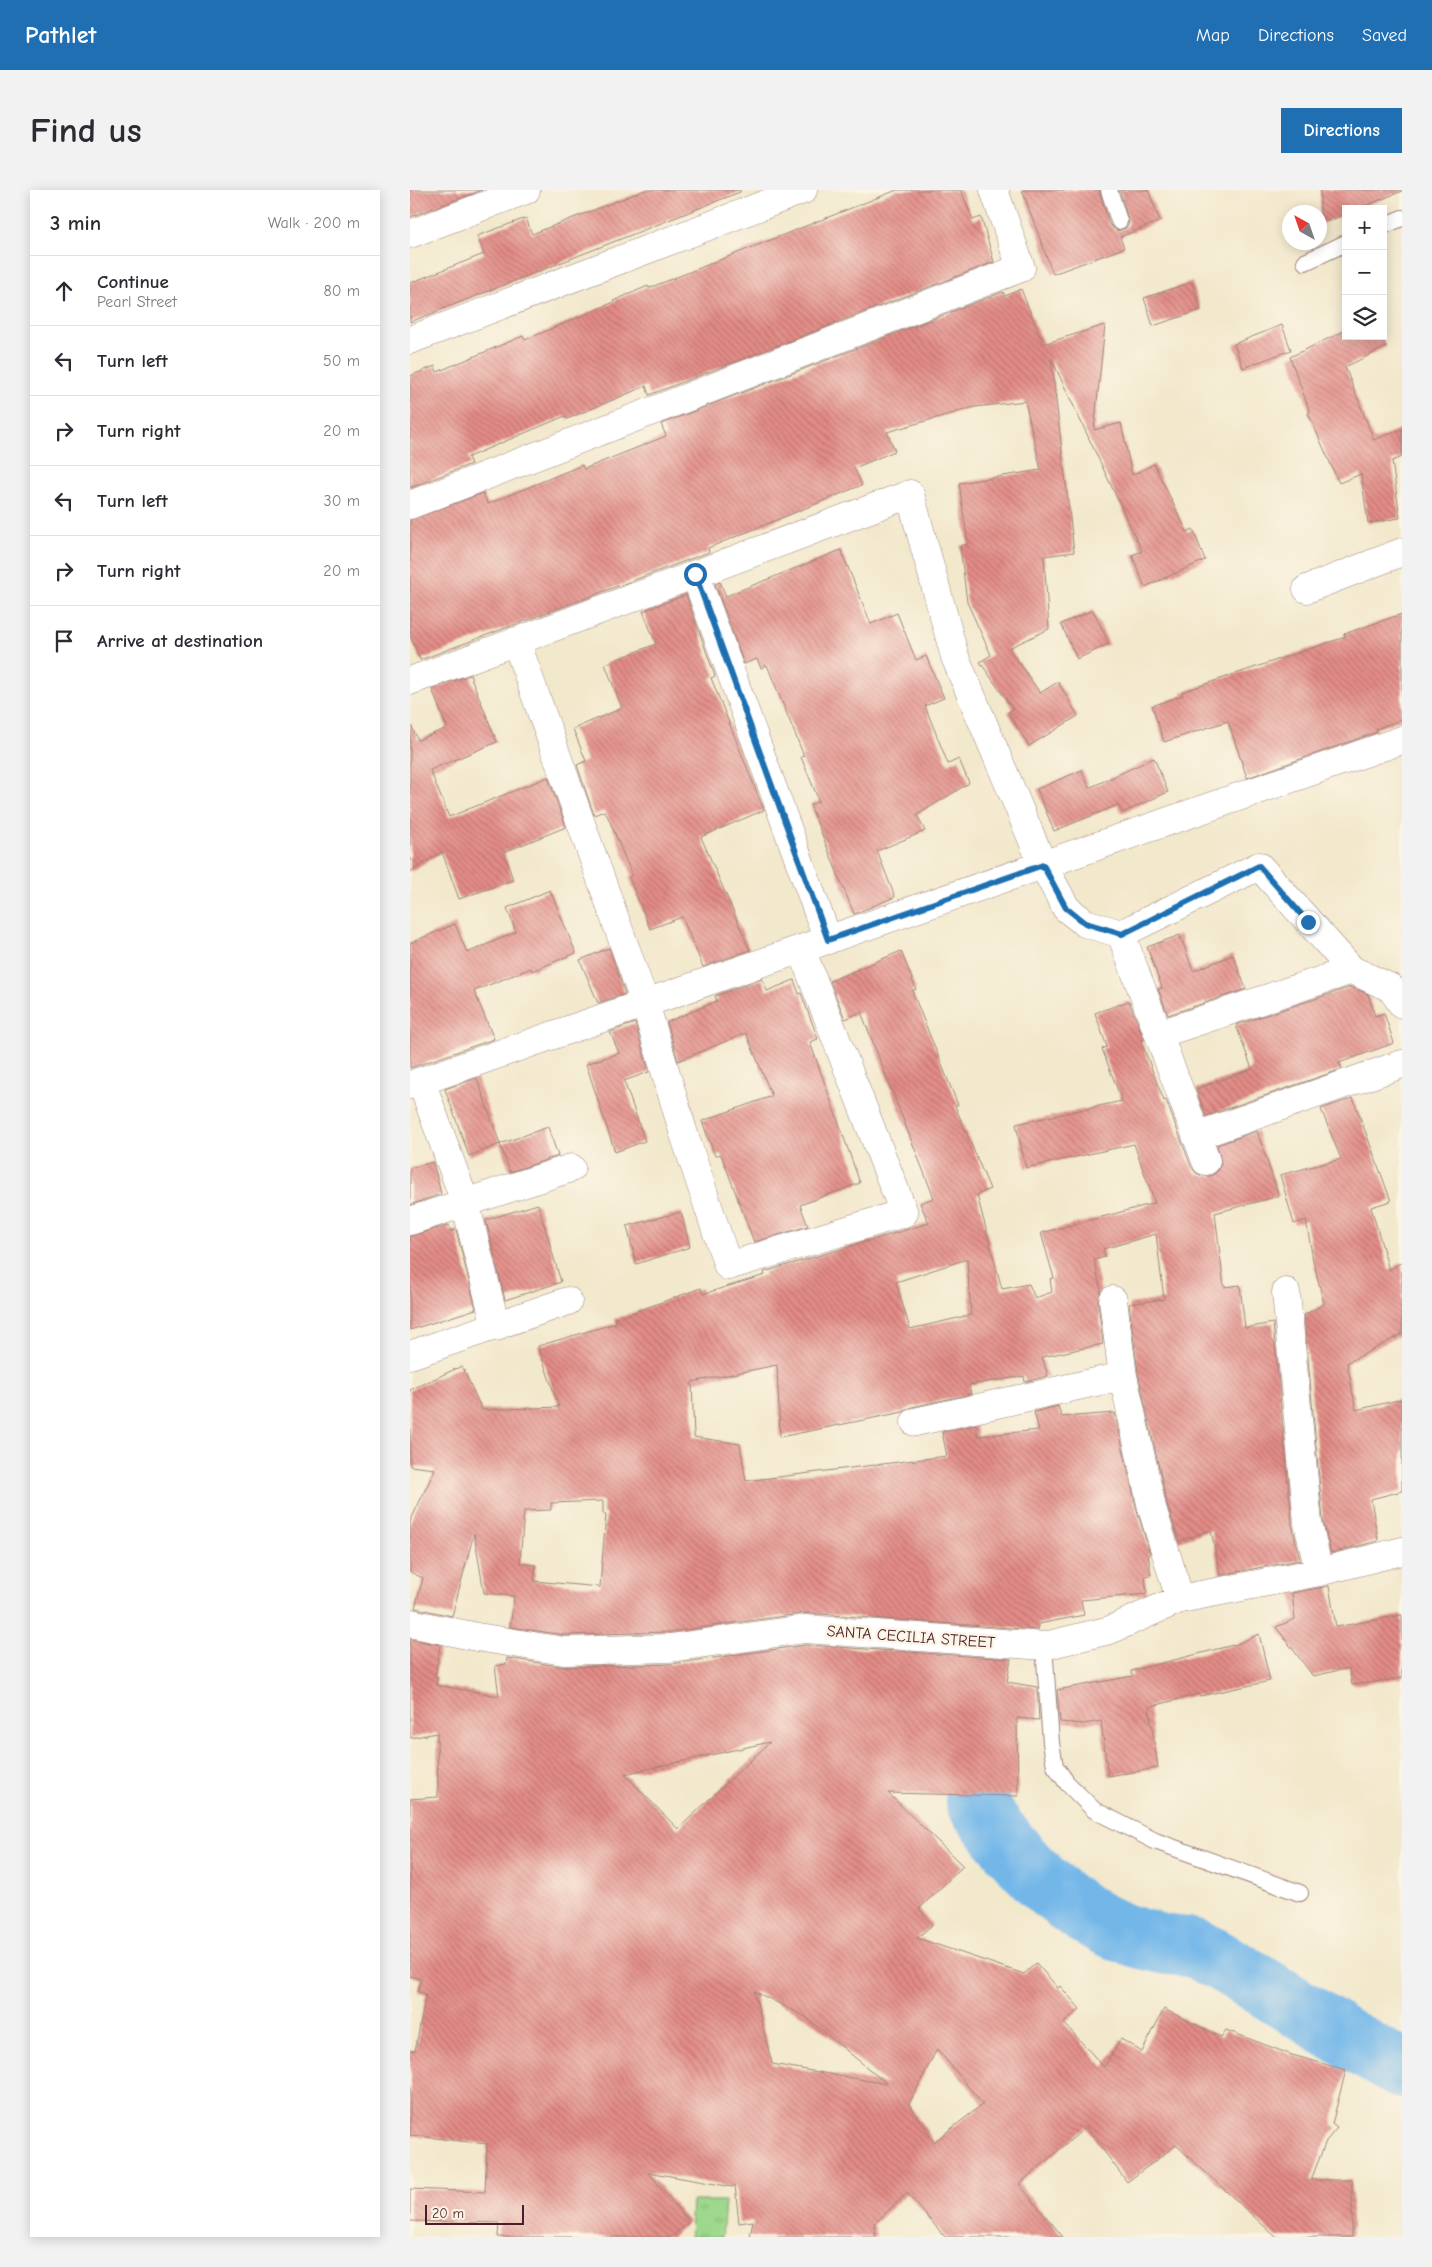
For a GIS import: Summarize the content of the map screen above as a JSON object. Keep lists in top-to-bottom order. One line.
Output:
{"streets":{"street":["SANTA CECILIA STREET"]},"scale_bar":"20 m","north":"top left","page":{"header":"Pathlet","nav":["Map","Directions","Saved"],"buttons":"Directions","title":"Find us","heading":["3 min","Walk · 200 m"],"map_buttons":["+","−"],"list":[["Continue","Pearl Street","80 m"],["Turn left","50 m"],["Turn right","20 m"],["Turn left","30 m"],["Turn right","20 m"],"Arrive at destination"],"scale":"20 m"}}
